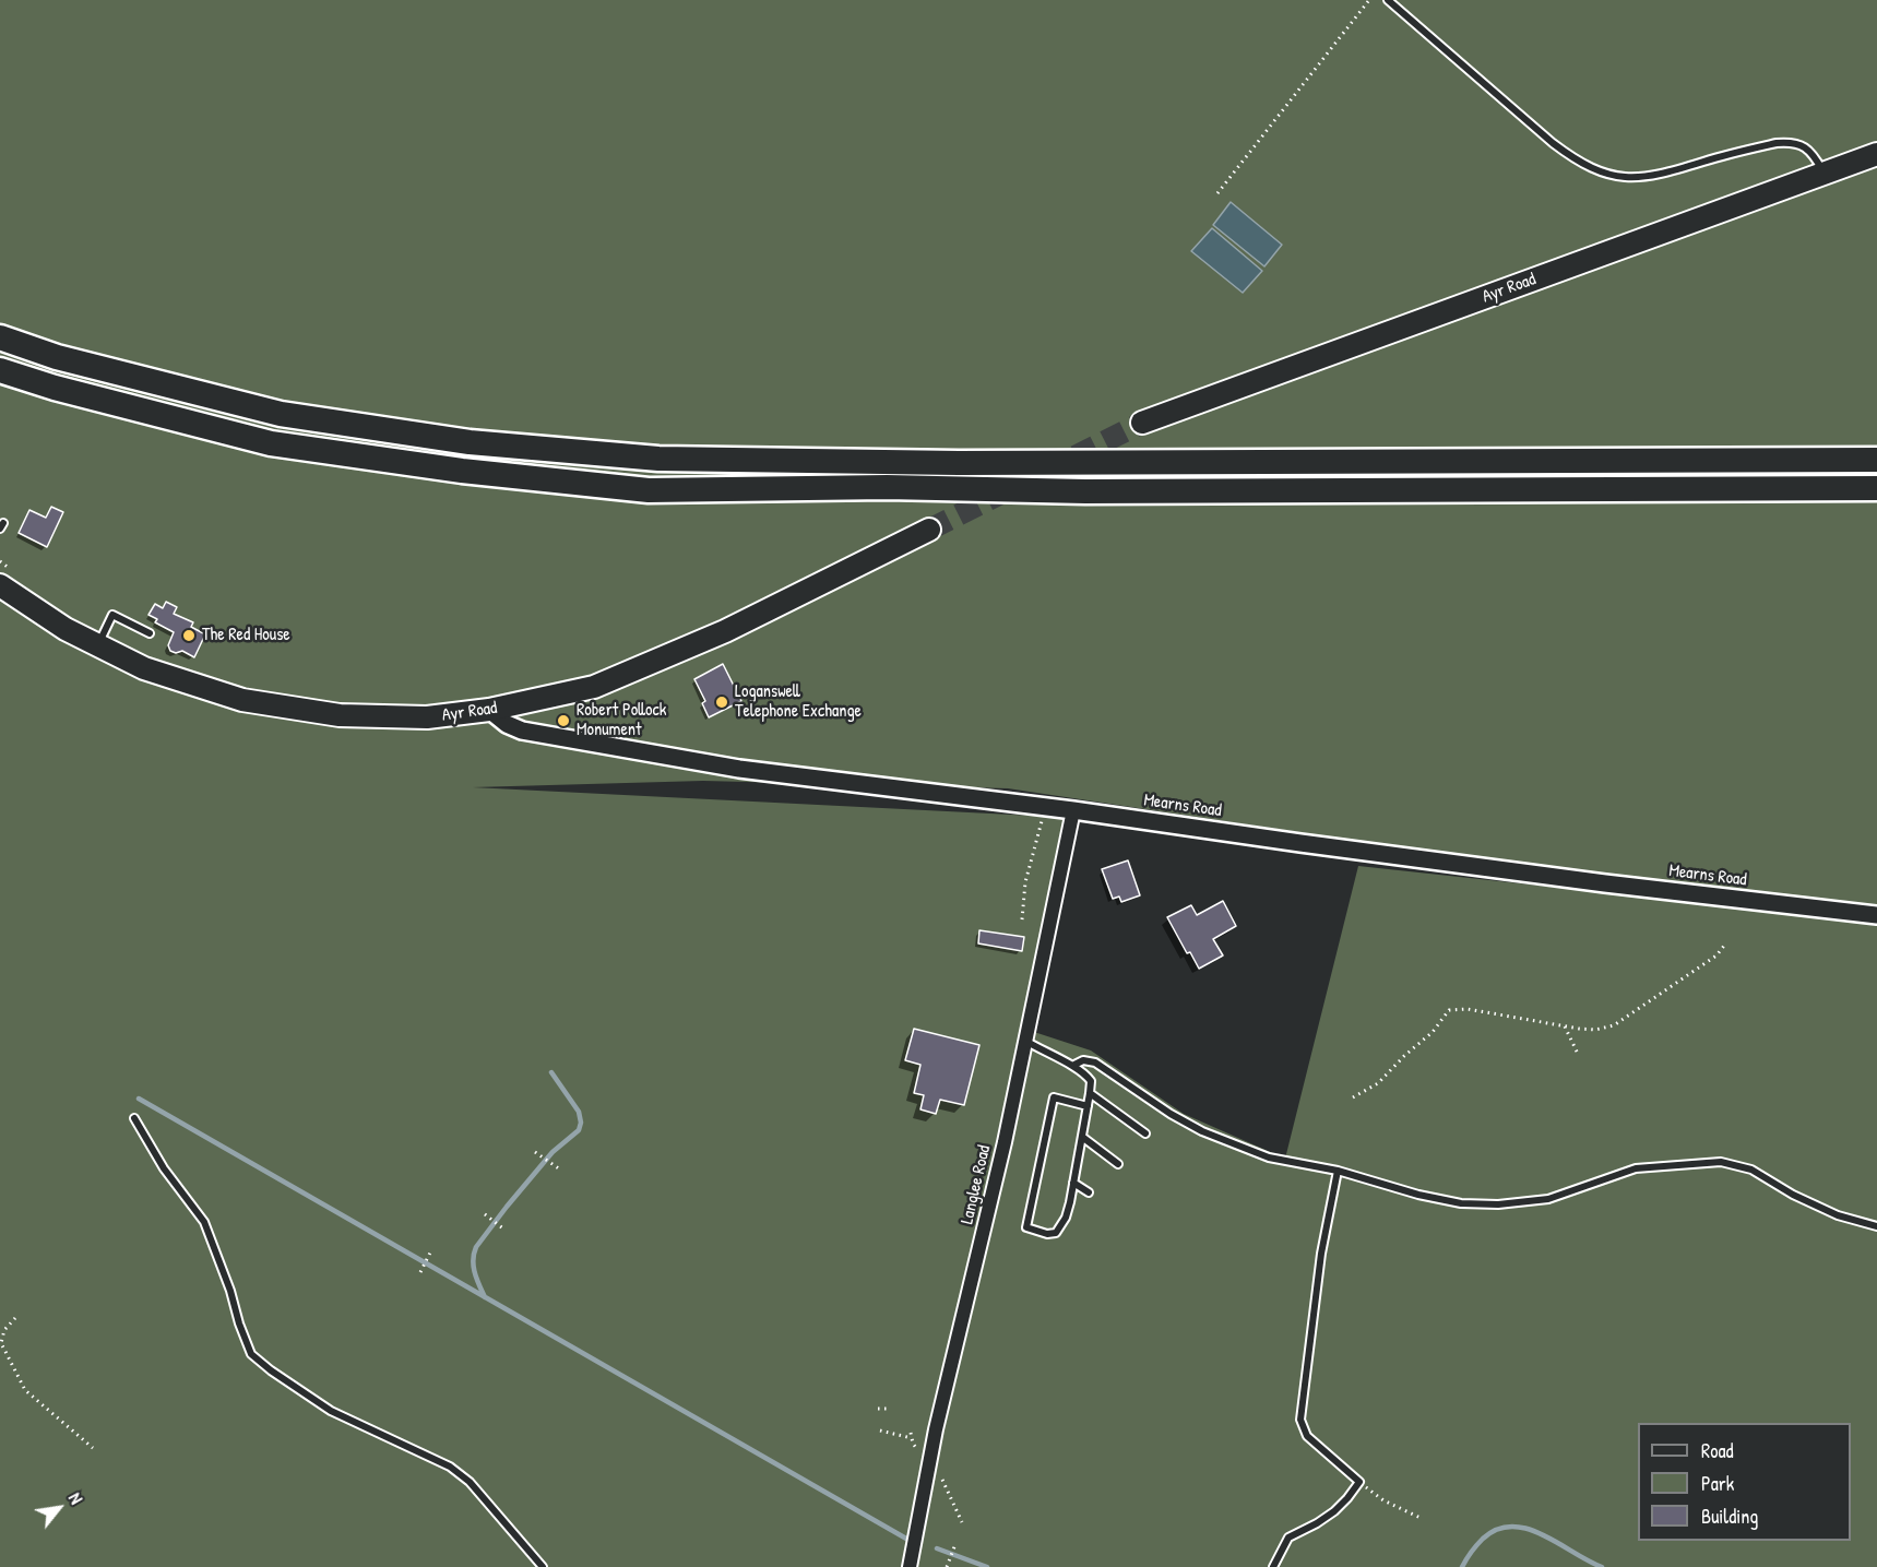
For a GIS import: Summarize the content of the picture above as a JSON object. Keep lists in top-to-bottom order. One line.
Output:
{"streets":{"main road":["Ayr Road"],"street":["Mearns Road","Langlee Road"]},"crossings":[["Ayr Road","Mearns Road"],["Mearns Road","Langlee Road"]],"places":["The Red House","Loganswell Telephone Exchange","Robert Pollock Monument"],"legend":["Road","Park","Building"],"north":"top right"}
